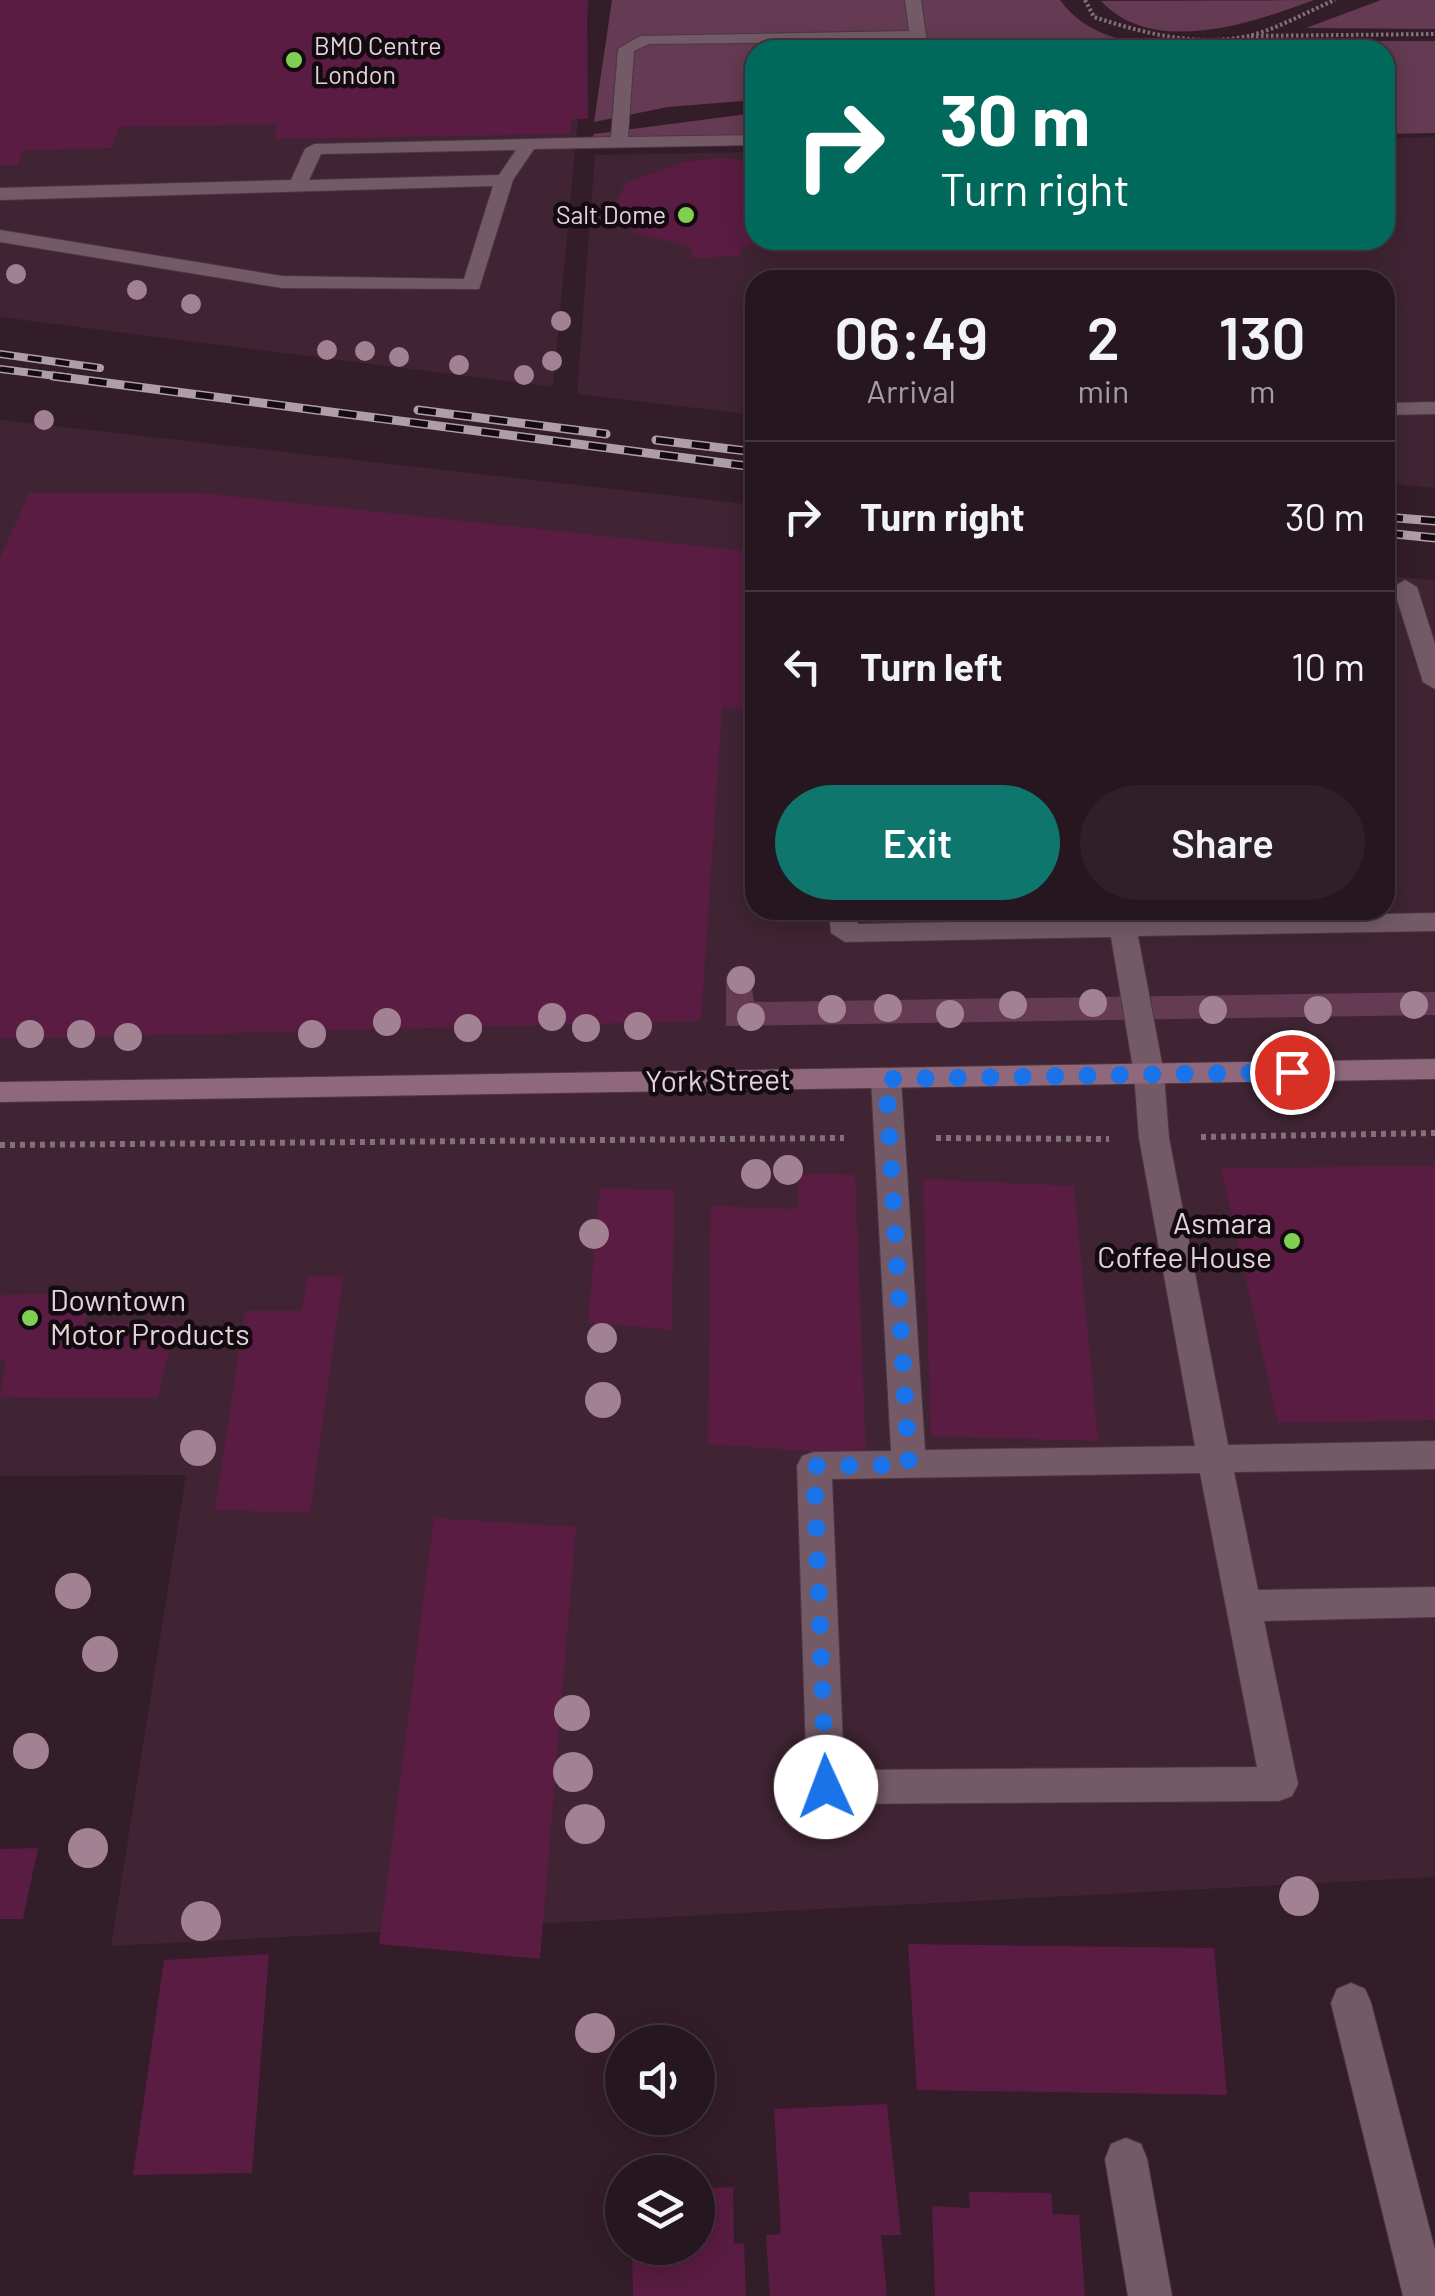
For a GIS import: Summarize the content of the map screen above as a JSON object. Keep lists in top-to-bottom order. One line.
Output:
{"streets":{"main road":["York Street"]},"places":["BMO Centre London","Salt Dome","Asmara Coffee House","Downtown Motor Products"],"page":{"turn":["30 m","Turn right"],"eta":["06:49","Arrival","2","min","130","m"],"list":[{"name":"Turn right","value":"30 m"},{"name":"Turn left","value":"10 m"}],"buttons":["Exit","Share"]}}
